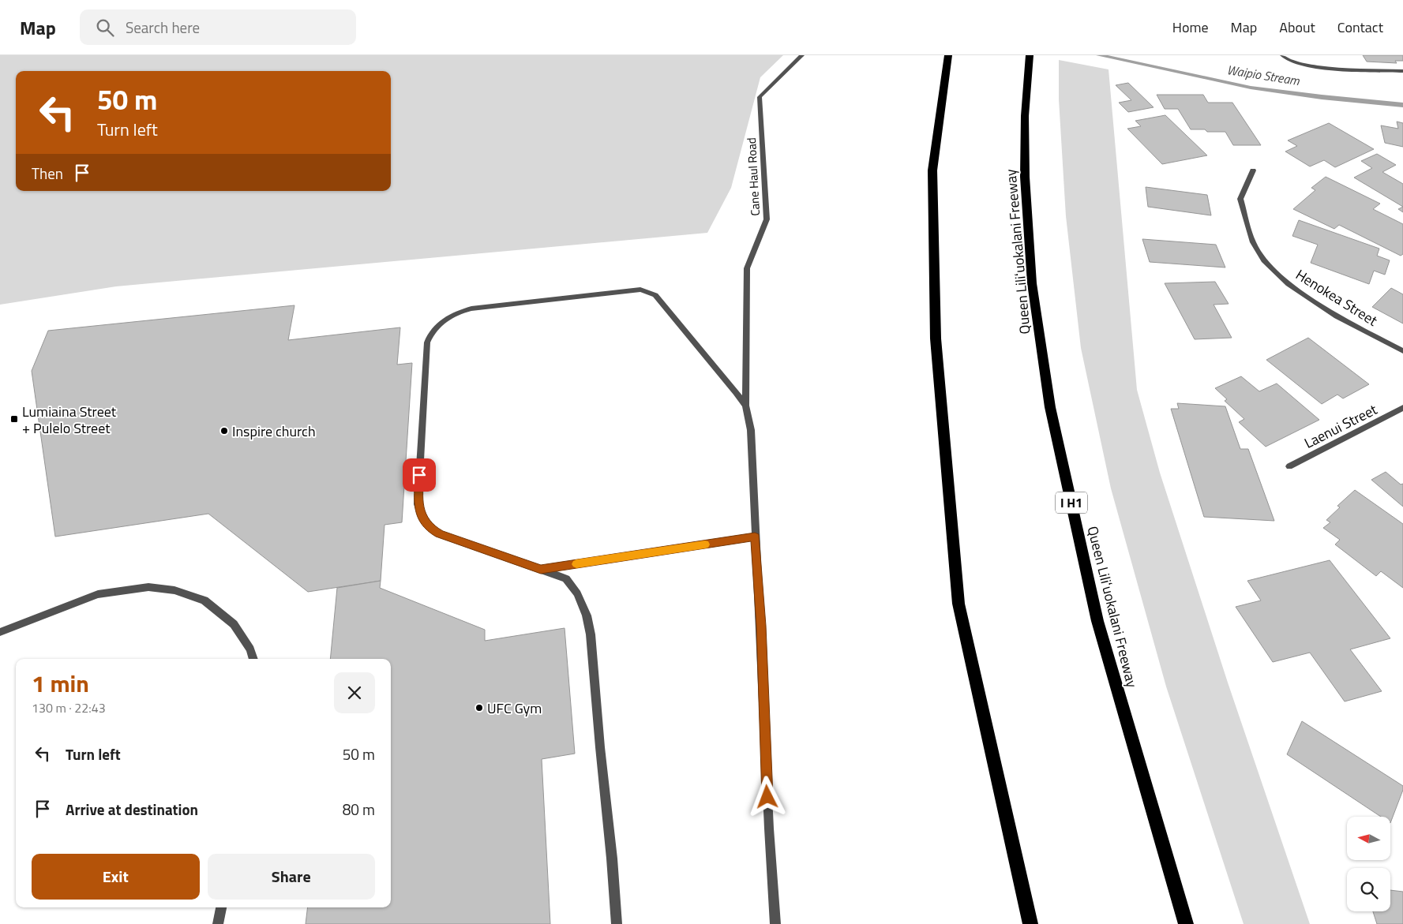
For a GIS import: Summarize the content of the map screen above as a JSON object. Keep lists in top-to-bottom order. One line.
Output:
{"streets":{"highway":["Queen Liliʻuokalani Freeway","I H1"],"street":["Cane Haul Road","Henokea Street","Laenui Street"]},"water":["Waipio Stream"],"places":{"transit":["Lumiaina Street + Pulelo Street"],"other":["Inspire church","UFC Gym"]},"north":"left","page":{"header":"Map","search":"Search here","nav":["Home","Map","About","Contact"],"turn":["50 m","Turn left"],"then":"Then","heading":["1 min","130 m · 22:43"],"list":[{"name":"Turn left","value":"50 m"},{"name":"Arrive at destination","value":"80 m"}],"buttons":["Exit","Share"]}}
